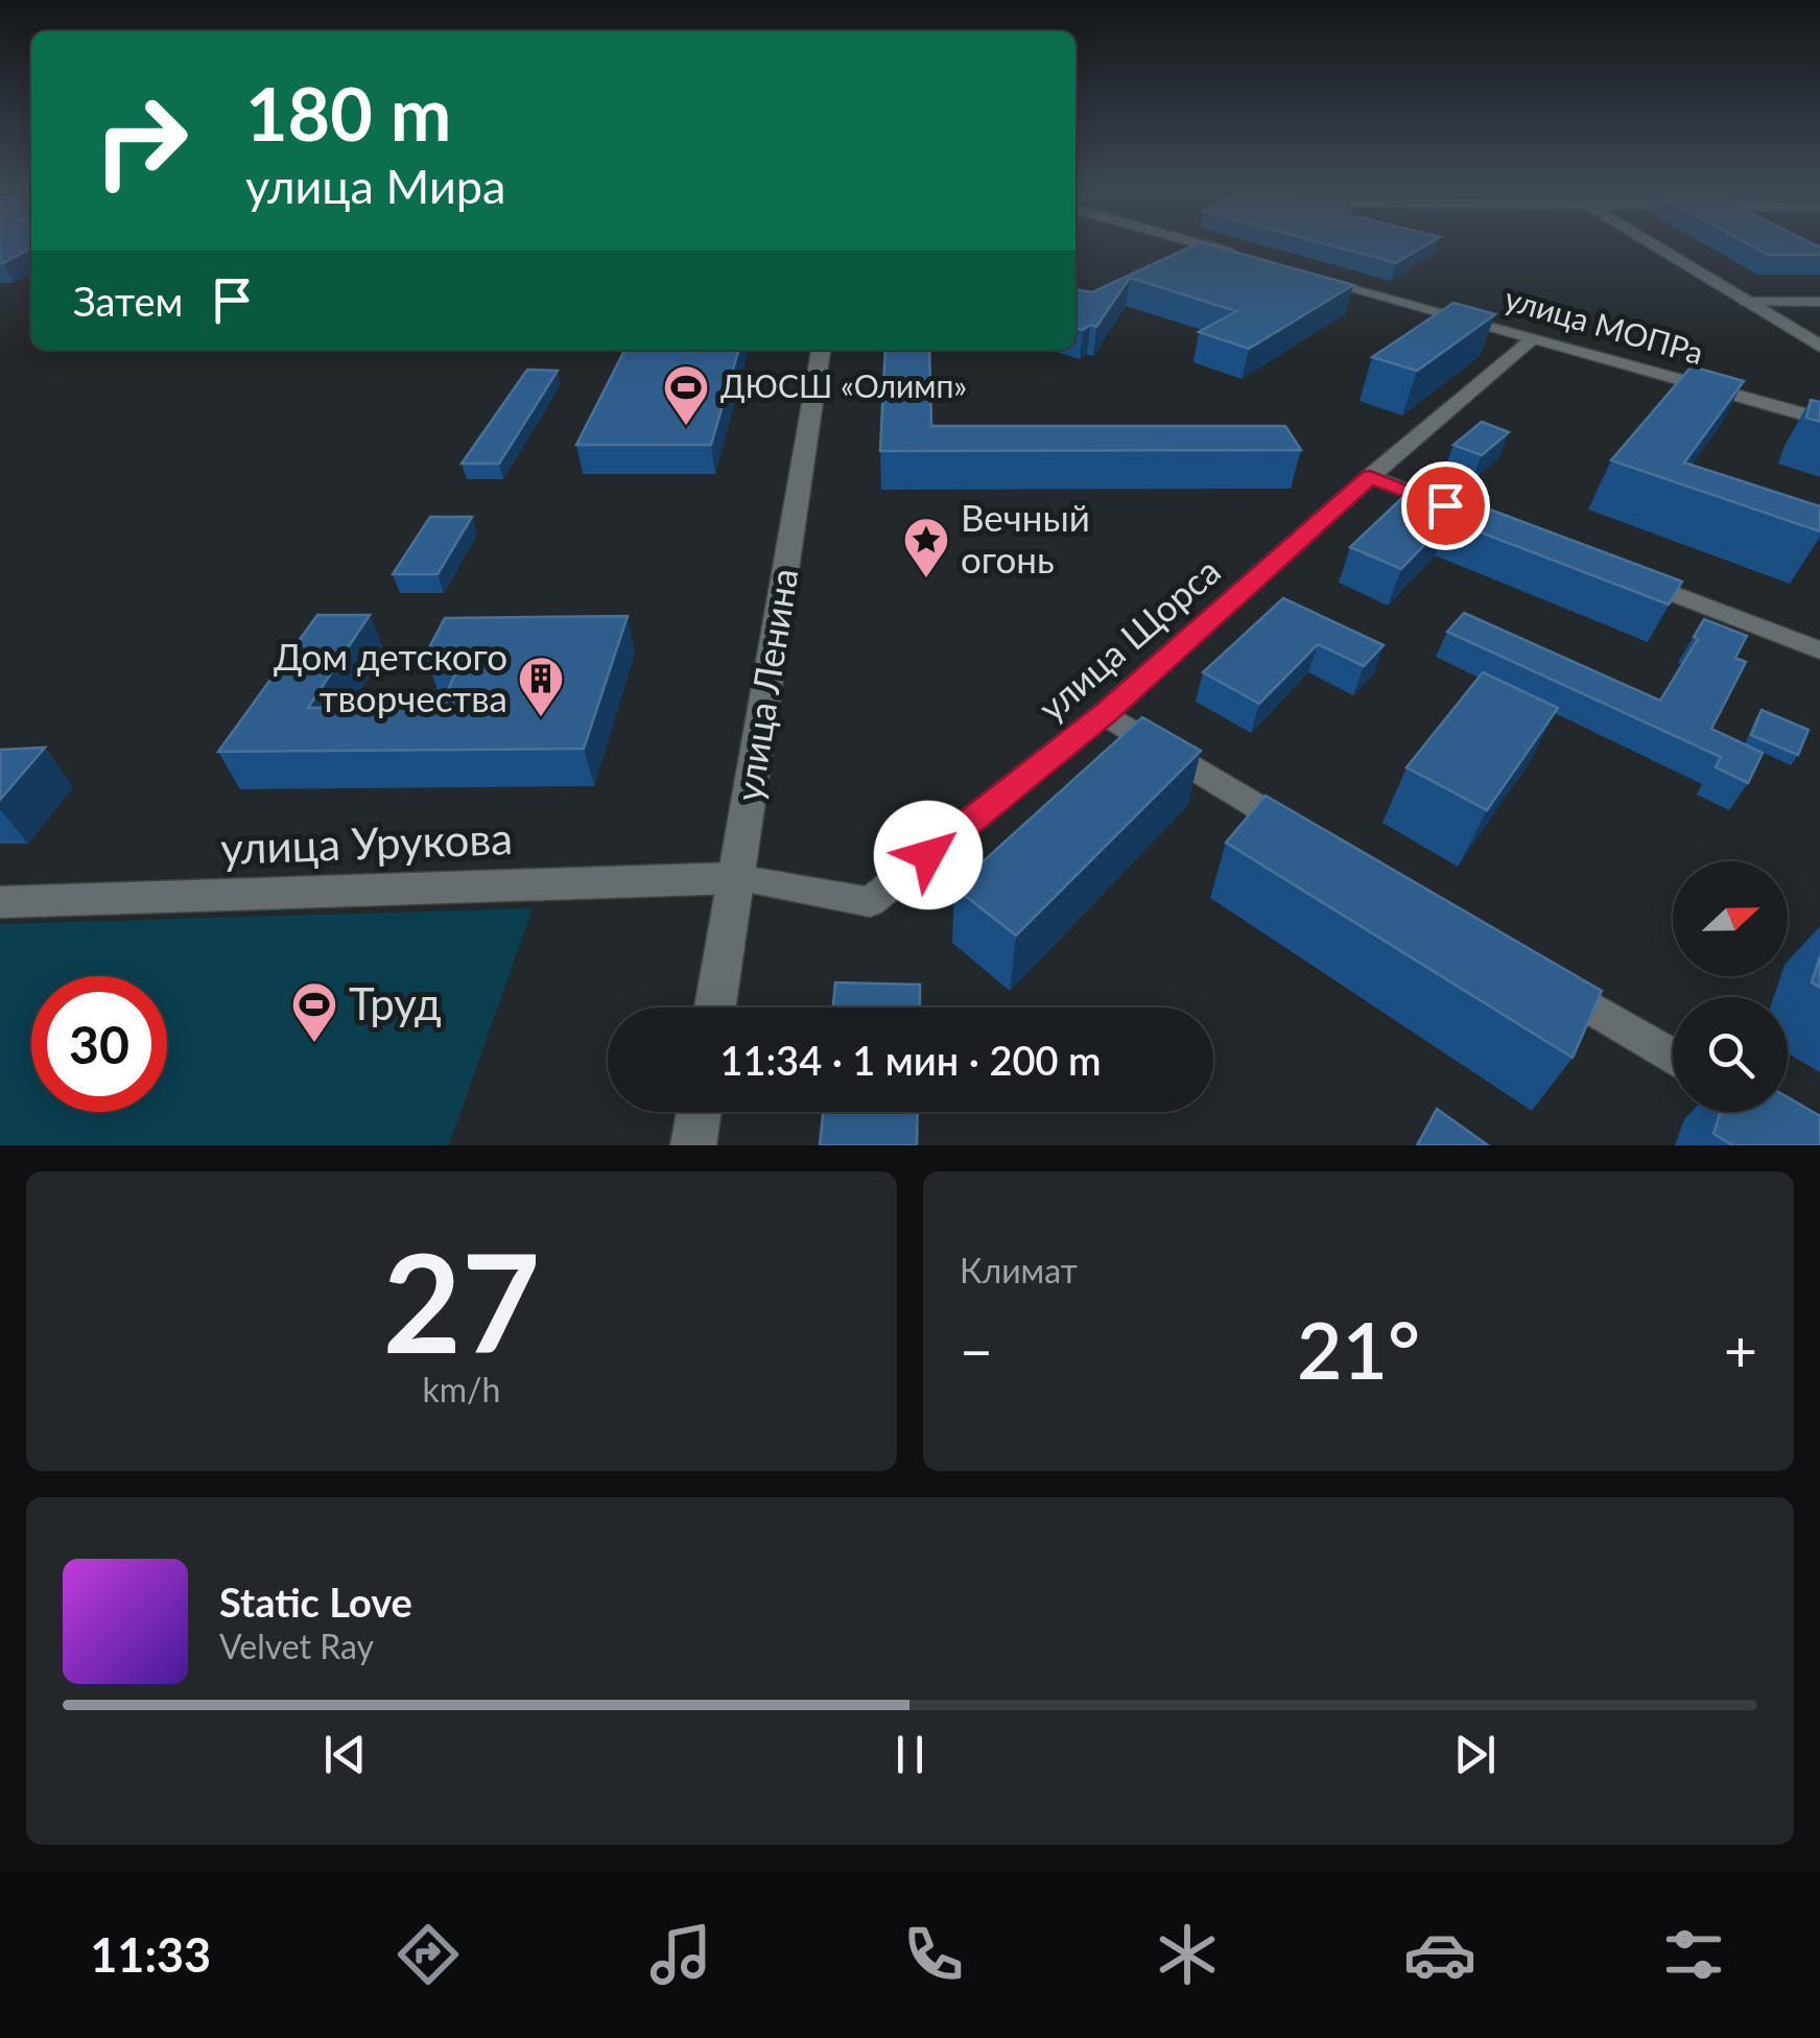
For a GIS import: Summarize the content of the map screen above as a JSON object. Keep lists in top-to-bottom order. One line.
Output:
{"streets":{"street":["улица МОПРа","улица Щорса","улица Ленина","улица Урукова"]},"crossings":[["улица МОПРа","улица Щорса"],["улица Щорса","улица Ленина"],["улица Щорса","улица Урукова"],["улица Ленина","улица Урукова"]],"places":{"sports":["ДЮСШ «Олимп»","Труд"],"place":["Вечный огонь"],"building":["Дом детского творчества"]},"north":"right","page":{"turn":["180 m","улица Мира"],"then":"Затем","limit":"30","trip":"11:34 · 1 мин · 200 m","tile":[["27","km/h"],"Климат"],"heat":["−","21°","+"],"song":["Static Love","Velvet Ray"],"tabs":"11:33"}}
